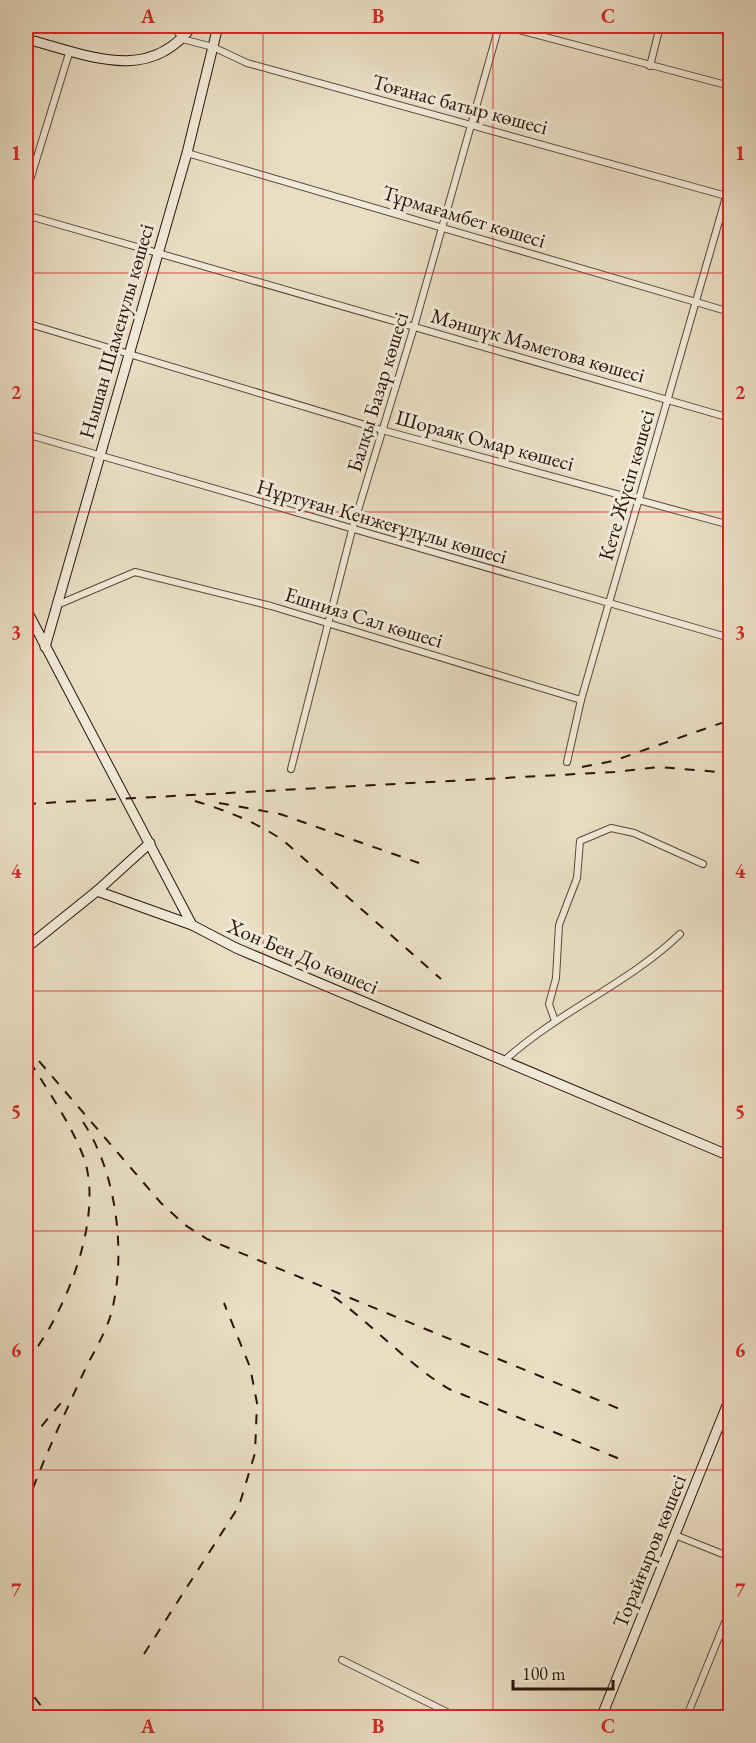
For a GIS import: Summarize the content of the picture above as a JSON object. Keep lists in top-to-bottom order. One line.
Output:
{"streets":{"street":["Тоғанас батыр көшесі","Тұрмағамбет көшесі","Нышан Шаменулы көшесі","Мәншүк Мәметова көшесі","Балқы Базар көшесі","Шораяқ Омар көшесі","Кете Жүсіп көшесі","Нұртуған Кенжеғұлұлы көшесі","Ешнияз Сал көшесі","Хон Бен До көшесі","Торайғыров көшесі"]},"crossings":[["Тоғанас батыр көшесі","Нышан Шаменулы көшесі"],["Тоғанас батыр көшесі","Балқы Базар көшесі"],["Тоғанас батыр көшесі","Кете Жүсіп көшесі"],["Тұрмағамбет көшесі","Нышан Шаменулы көшесі"],["Тұрмағамбет көшесі","Балқы Базар көшесі"],["Тұрмағамбет көшесі","Кете Жүсіп көшесі"],["Нышан Шаменулы көшесі","Мәншүк Мәметова көшесі"],["Нышан Шаменулы көшесі","Шораяқ Омар көшесі"],["Нышан Шаменулы көшесі","Нұртуған Кенжеғұлұлы көшесі"],["Нышан Шаменулы көшесі","Ешнияз Сал көшесі"],["Мәншүк Мәметова көшесі","Балқы Базар көшесі"],["Мәншүк Мәметова көшесі","Кете Жүсіп көшесі"],["Балқы Базар көшесі","Шораяқ Омар көшесі"],["Балқы Базар көшесі","Нұртуған Кенжеғұлұлы көшесі"],["Балқы Базар көшесі","Ешнияз Сал көшесі"],["Шораяқ Омар көшесі","Кете Жүсіп көшесі"],["Кете Жүсіп көшесі","Нұртуған Кенжеғұлұлы көшесі"],["Кете Жүсіп көшесі","Ешнияз Сал көшесі"]],"scale_bar":"100 m","grid":{"columns":["A","B","C"],"rows":["1","2","3","4","5","6","7"]}}
